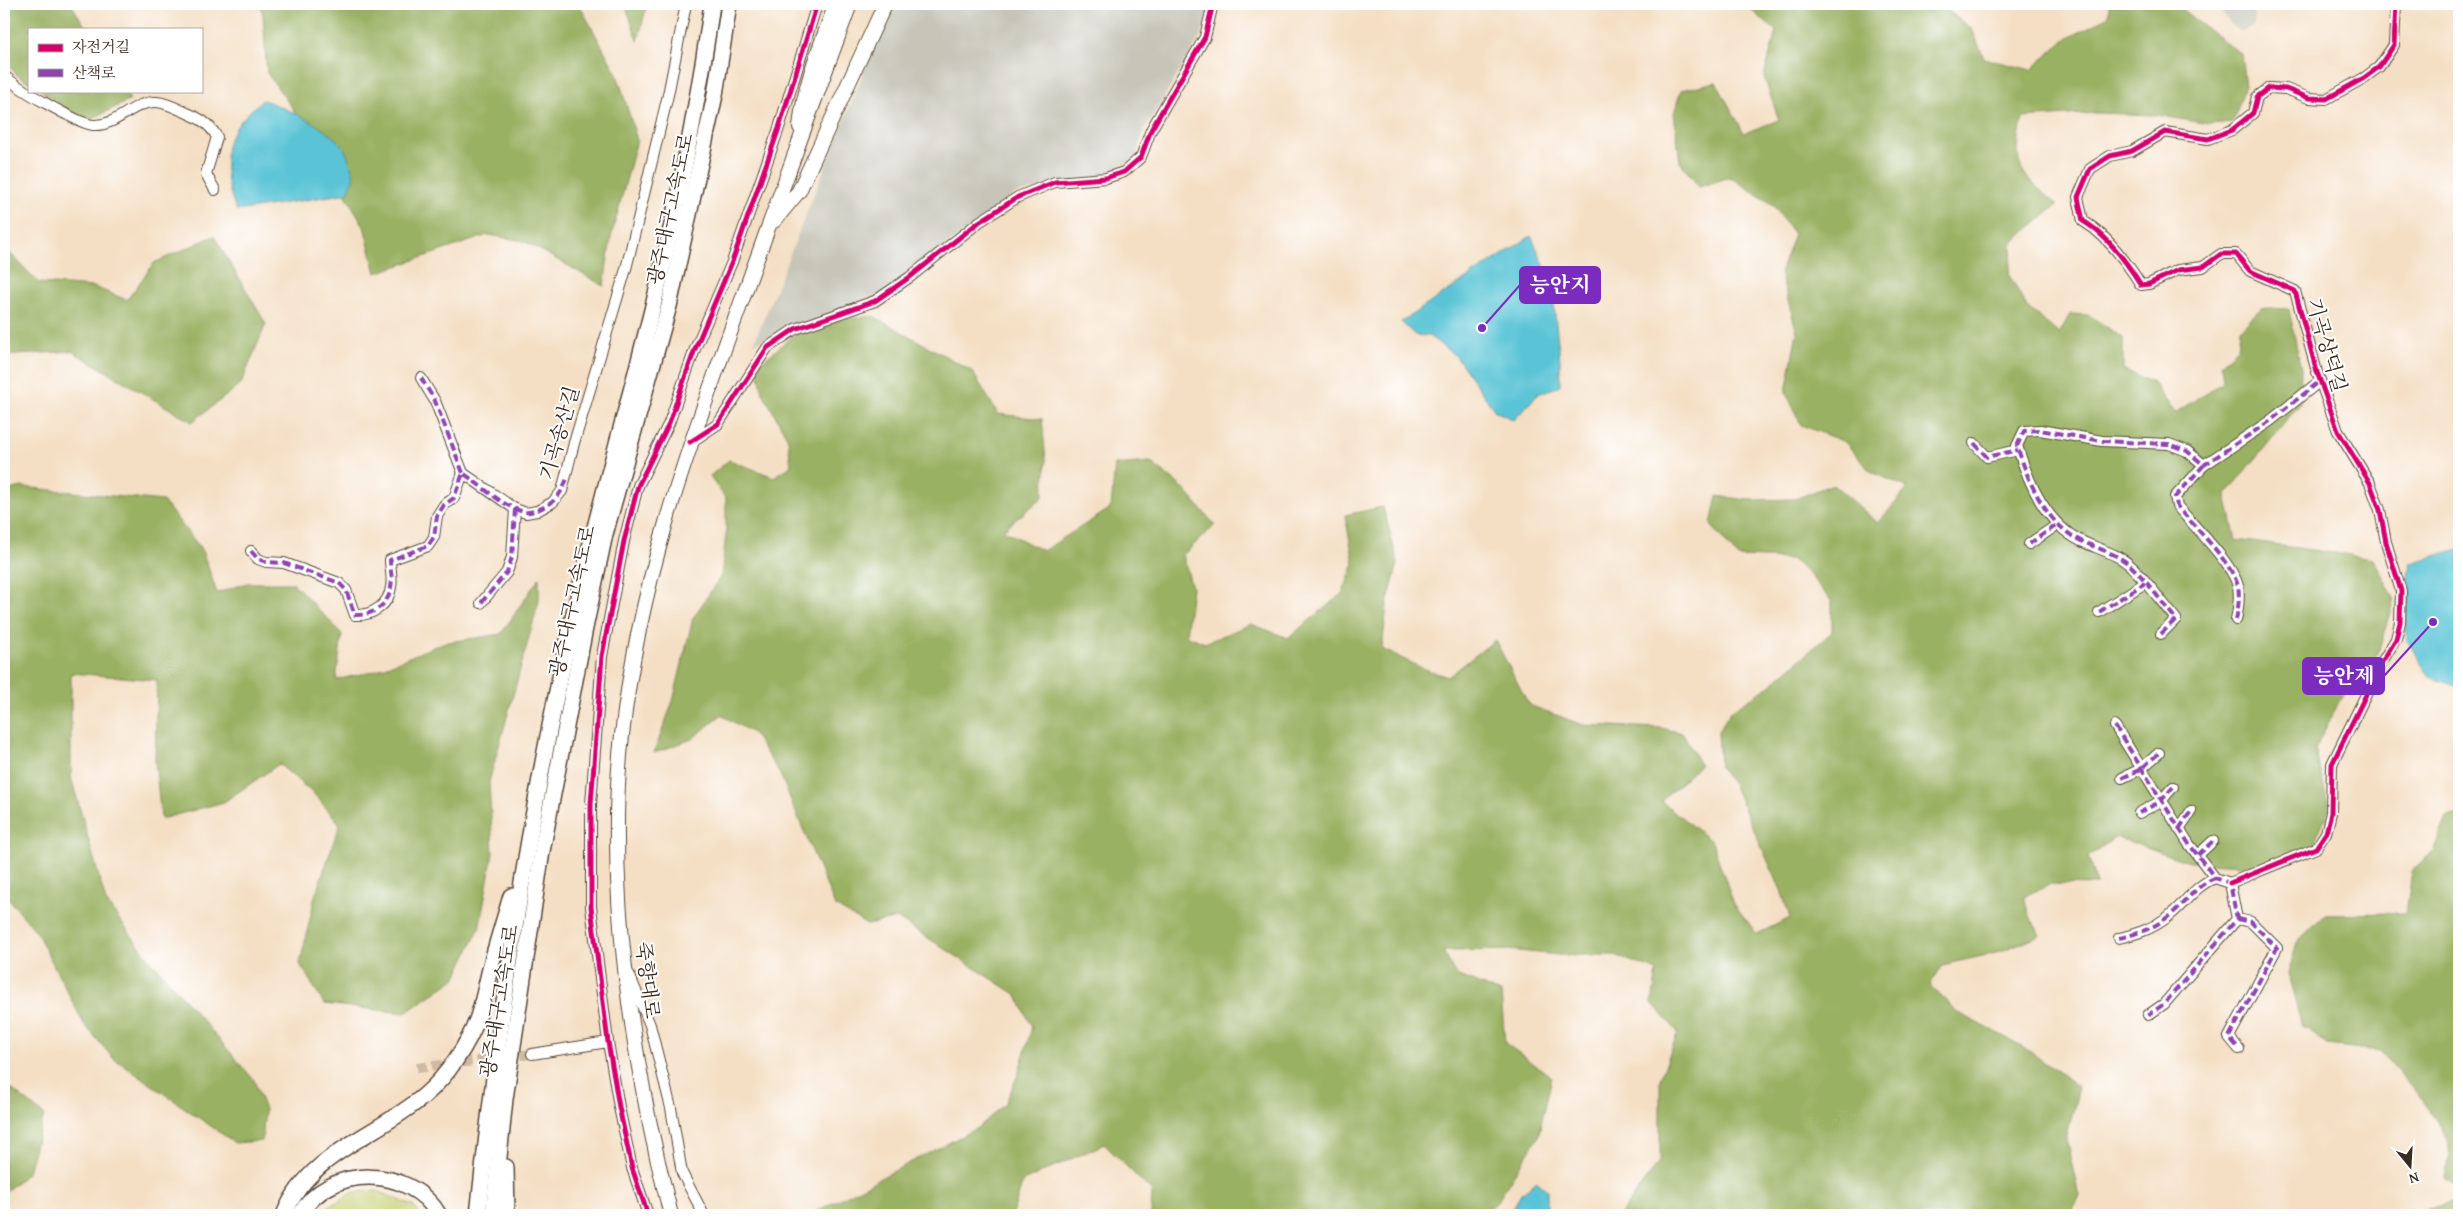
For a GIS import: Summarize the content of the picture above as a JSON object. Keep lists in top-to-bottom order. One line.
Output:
{"streets":{"highway":["광주대구고속도로"],"main road":["죽향대로"],"street":["기곡상덕길","기곡송산길"]},"places":["능안지","능안제"],"legend":["자전거길","산책로"],"north":"bottom"}
